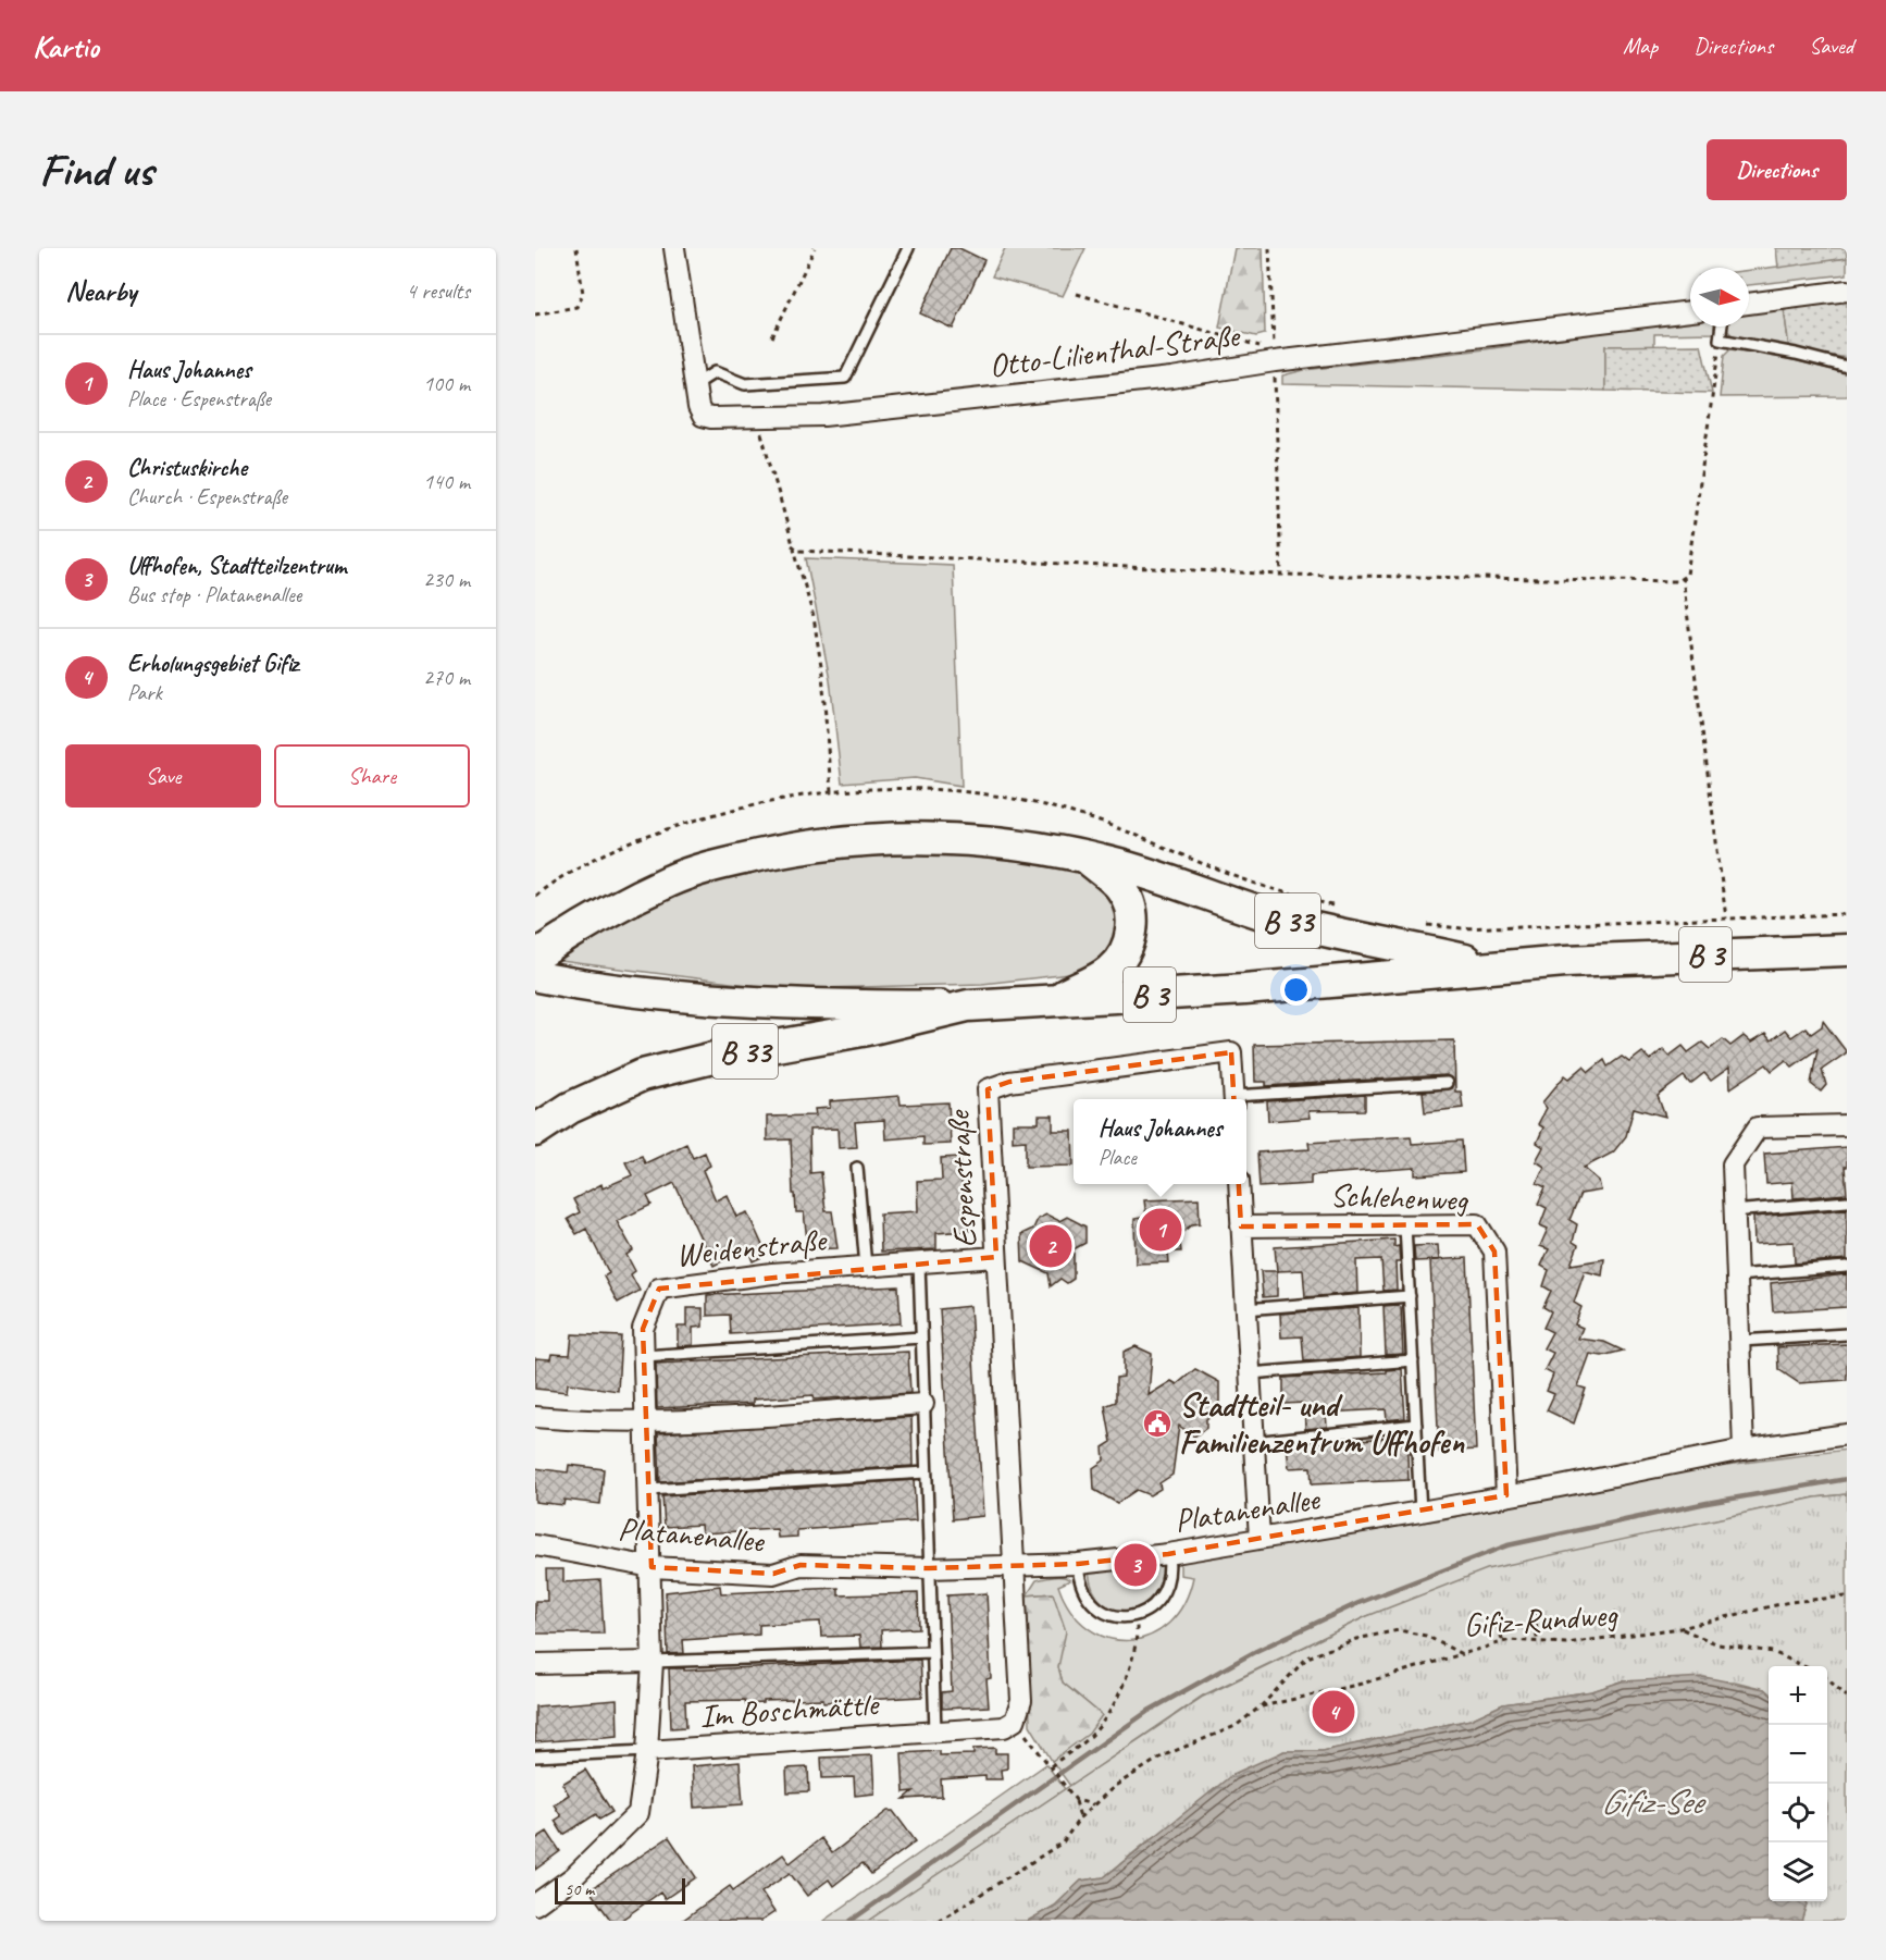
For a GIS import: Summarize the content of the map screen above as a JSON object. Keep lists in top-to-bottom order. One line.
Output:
{"streets":{"highway":["B 33","B 3"],"street":["Otto-Lilienthal-Straße","Espenstraße","Schlehenweg","Weidenstraße","Platanenallee","Im Boschmättle"],"path":["Gifiz-Rundweg"]},"crossings":[["B 33","B 3"],["Espenstraße","Weidenstraße"],["Espenstraße","Platanenallee"],["Schlehenweg","Platanenallee"],["Weidenstraße","Platanenallee"],["Weidenstraße","Im Boschmättle"]],"water":["Gifiz-See"],"places":{"public building":["Stadtteil- und Familienzentrum Uffhofen"]},"scale_bar":"50 m","north":"right","page":{"header":"Kartio","nav":["Map","Directions","Saved"],"buttons":["Directions",["Save","Share"]],"title":"Find us","heading":["Nearby","4 results"],"list":[{"mark":"1","name":"Haus Johannes","note":"Place · Espenstraße","value":"100 m"},{"mark":"2","name":"Christuskirche","note":"Church · Espenstraße","value":"140 m"},{"mark":"3","name":"Uffhofen, Stadtteilzentrum","note":"Bus stop · Platanenallee","value":"230 m"},{"mark":"4","name":"Erholungsgebiet Gifiz","note":"Park","value":"270 m"}],"popup":["Haus Johannes","Place"],"pins":["1","2","3","4"],"map_buttons":["+","−"],"scale":"50 m"}}
